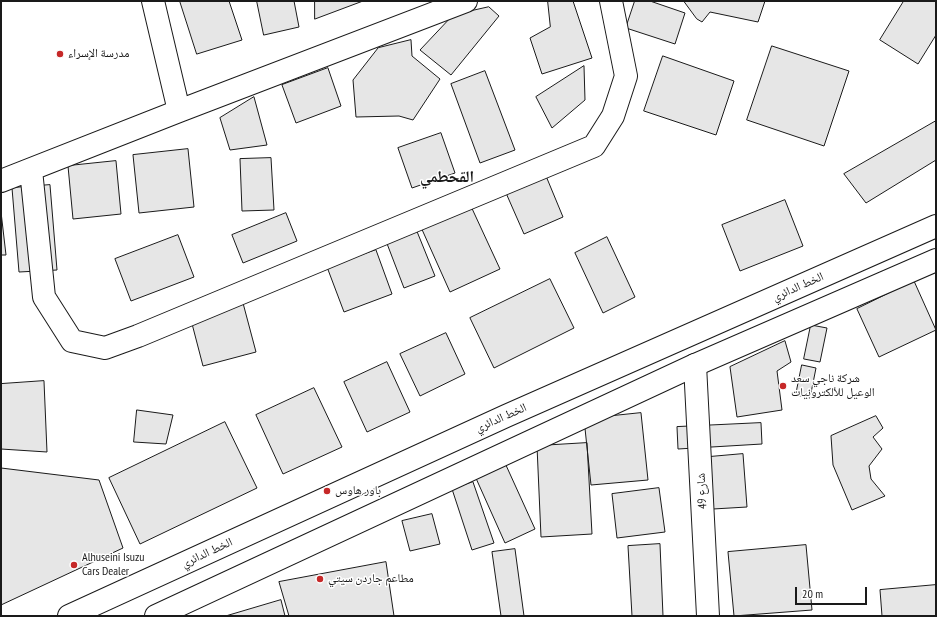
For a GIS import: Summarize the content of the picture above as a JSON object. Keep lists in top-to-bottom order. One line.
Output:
{"streets":{"main road":["الخط الدائري","شارع 49"]},"districts":["القحطمي"],"places":["مدرسة الإسراء","شركة ناجي سعد الوعيل للألكترونيات","باور هاوس","Alhuseini Isuzu Cars Dealer","مطاعم جاردن سيتي"],"scale_bar":"20 m"}
